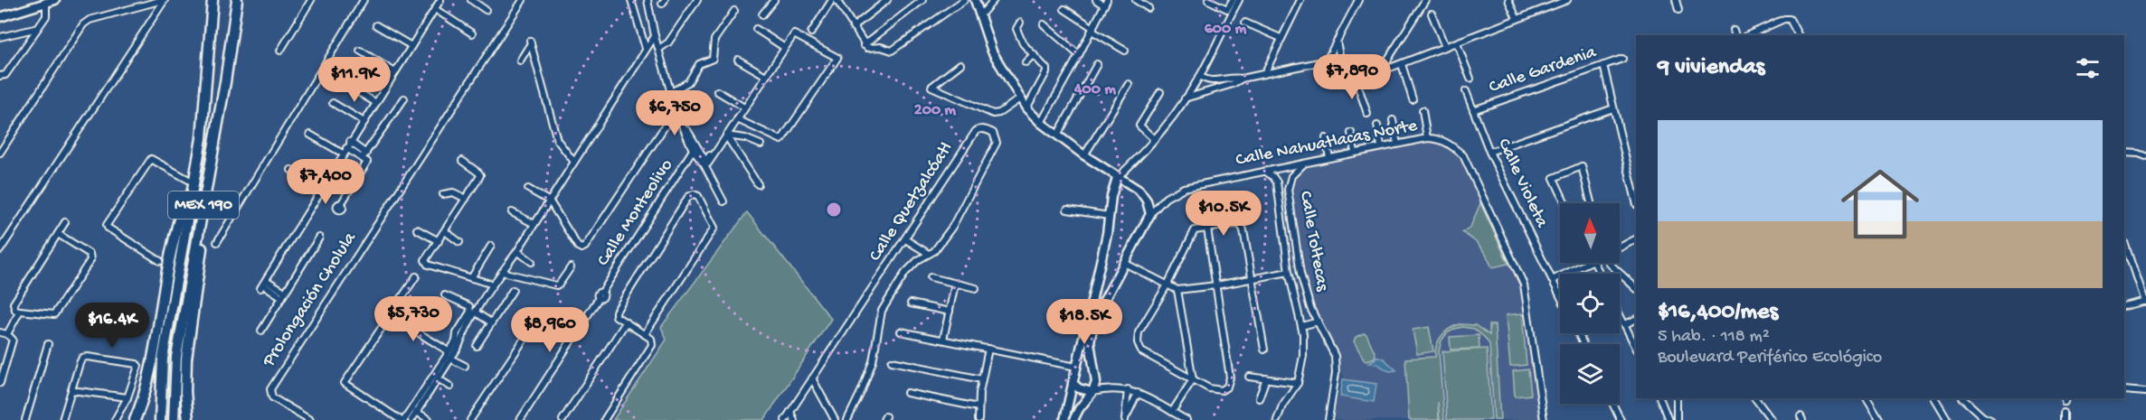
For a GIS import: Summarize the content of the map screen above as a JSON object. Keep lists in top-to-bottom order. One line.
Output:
{"streets":{"highway":["MEX 190"],"street":["Calle Gardenia","Calle Nahuatlacas Norte","Calle Violeta","Calle Quetzalcóatl","Calle Monteolivo","Calle Toltecas","Prolongación Cholula"]},"crossings":[["Calle Gardenia","Calle Violeta"],["Calle Nahuatlacas Norte","Calle Toltecas"]],"north":"top","page":{"heading":"9 viviendas","price":["$7,890","$11.9K","$6,750","$7,400","$10.5K","$5,730","$18.5K","$16.4K","$8,960"],"list":[{"name":"$16,400/mes","note":"5 hab. · 118 m² · Boulevard Periférico Ecológico"}]},"rings":["600 m","400 m","200 m"]}
